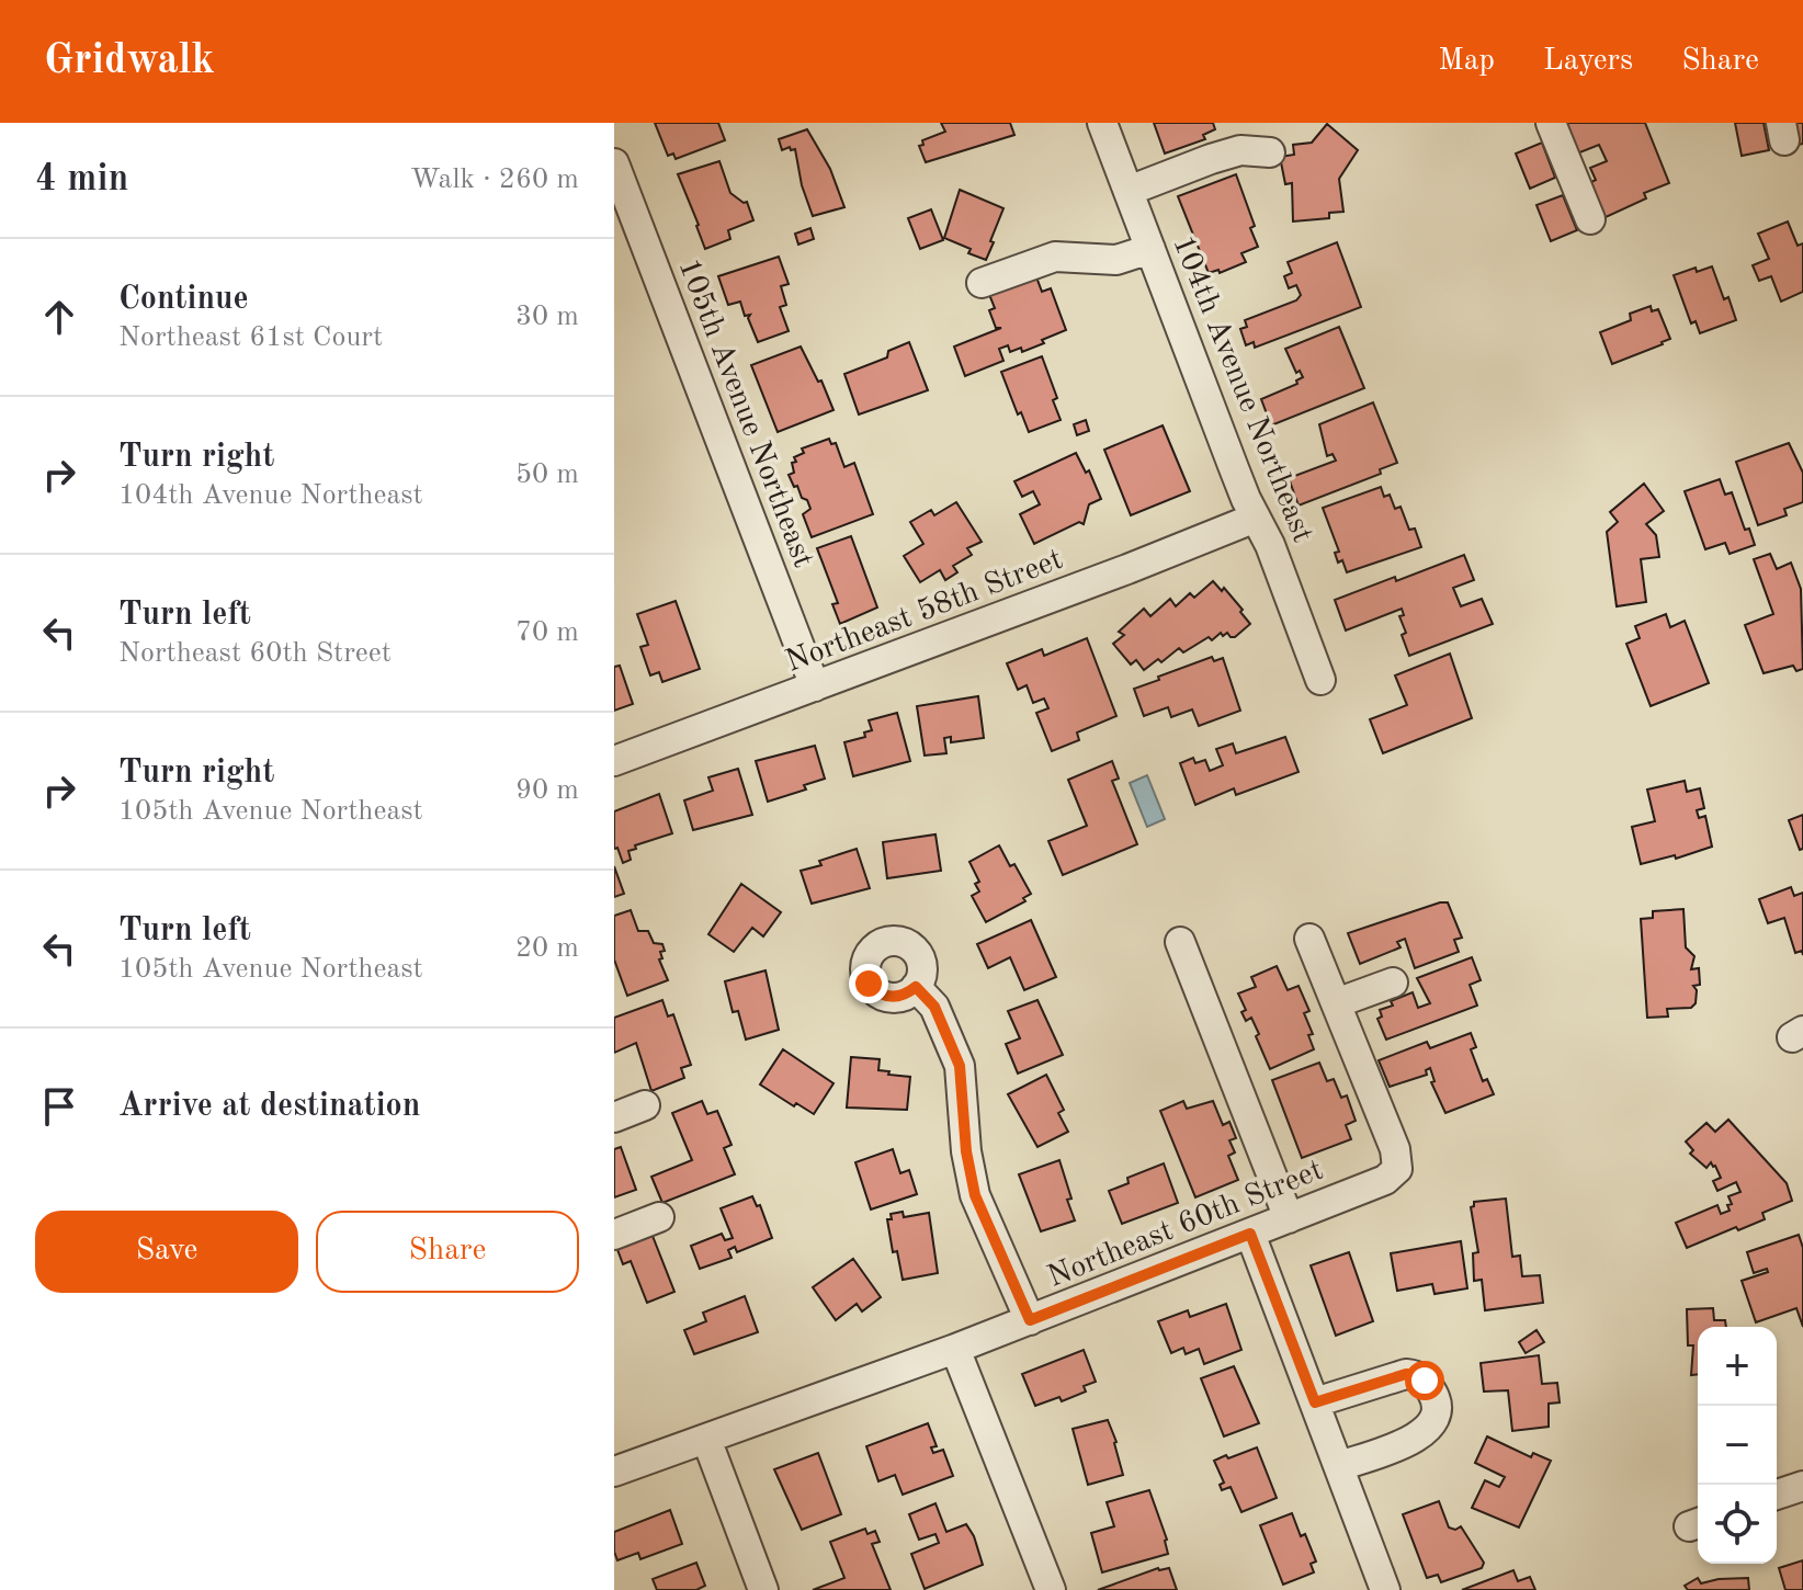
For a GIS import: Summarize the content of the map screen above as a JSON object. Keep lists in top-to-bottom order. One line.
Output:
{"streets":{"street":["104th Avenue Northeast","105th Avenue Northeast","Northeast 58th Street","Northeast 60th Street"]},"crossings":[["104th Avenue Northeast","Northeast 58th Street"],["105th Avenue Northeast","Northeast 58th Street"]],"page":{"header":"Gridwalk","nav":["Map","Layers","Share"],"heading":["4 min","Walk · 260 m"],"list":[["Continue","Northeast 61st Court","30 m"],["Turn right","104th Avenue Northeast","50 m"],["Turn left","Northeast 60th Street","70 m"],["Turn right","105th Avenue Northeast","90 m"],["Turn left","105th Avenue Northeast","20 m"],"Arrive at destination"],"buttons":["Save","Share"],"map_buttons":["+","−"]}}
